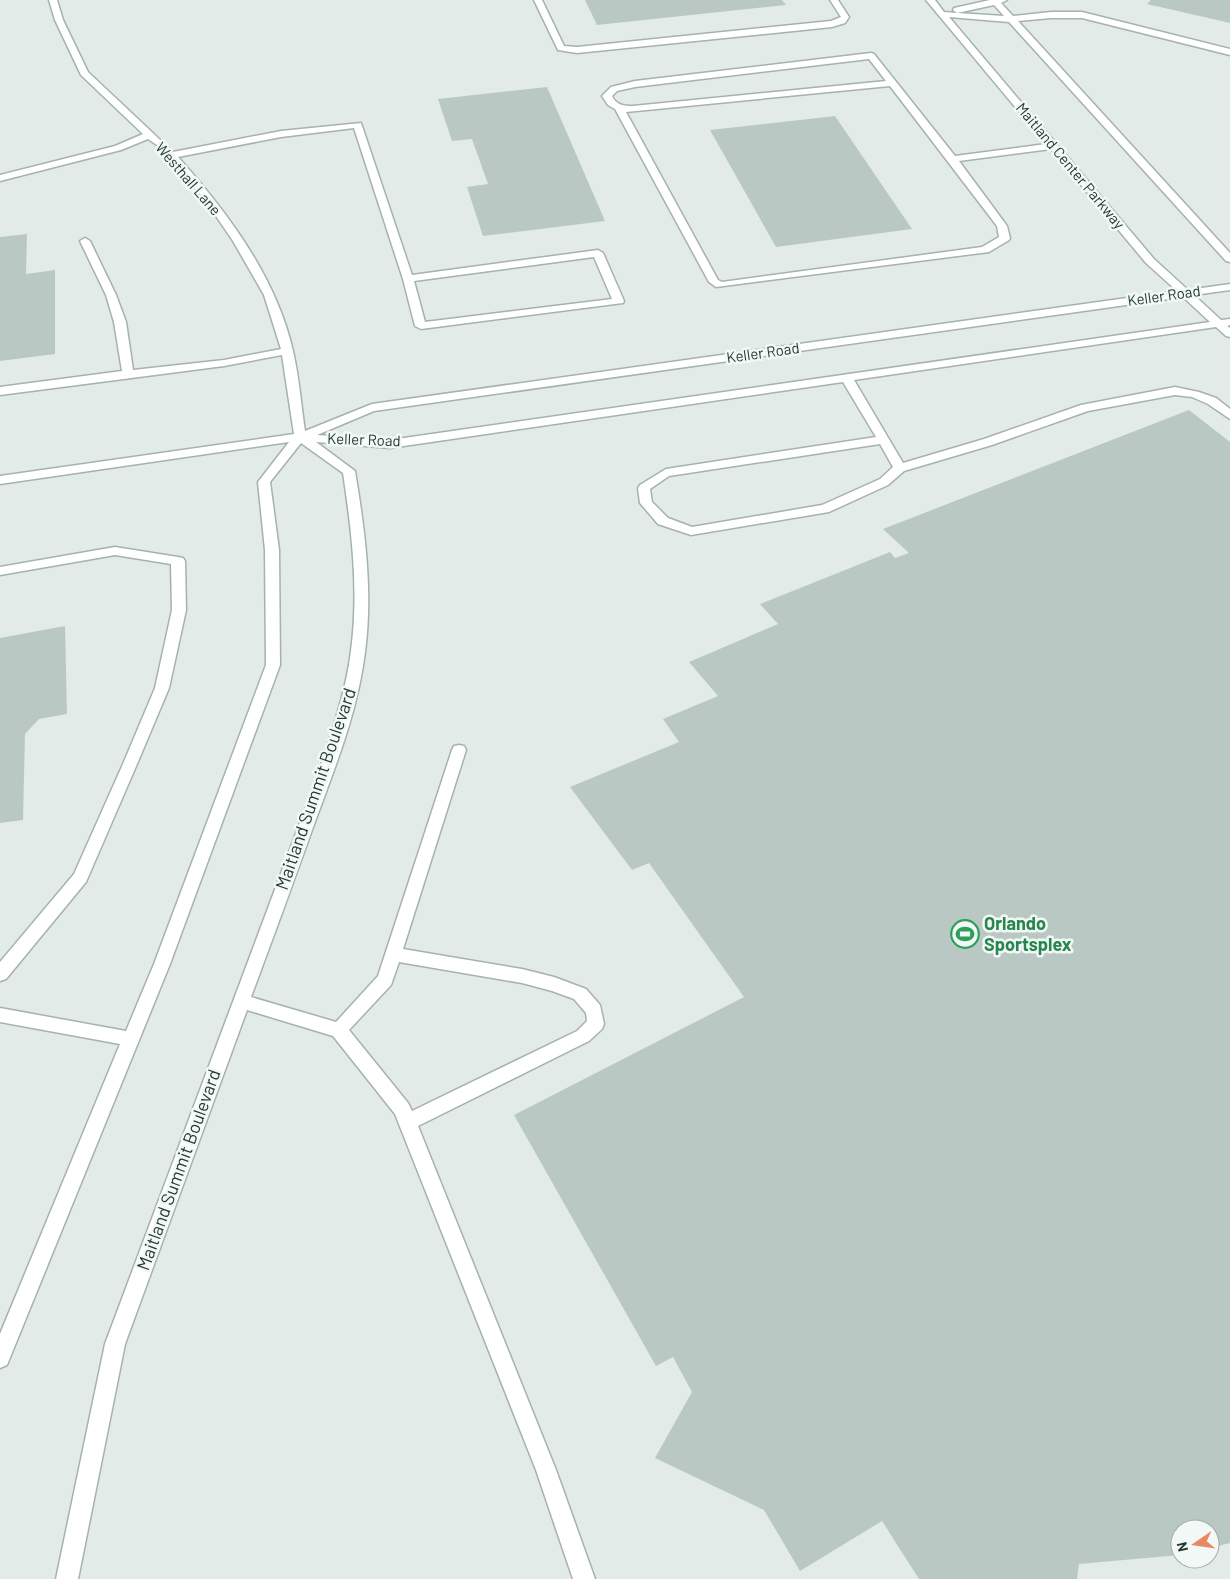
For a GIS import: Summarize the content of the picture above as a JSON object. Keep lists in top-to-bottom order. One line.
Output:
{"streets":{"street":["Maitland Center Parkway","Westhall Lane","Keller Road","Maitland Summit Boulevard"]},"crossings":[["Maitland Center Parkway","Keller Road"],["Westhall Lane","Keller Road"],["Westhall Lane","Maitland Summit Boulevard"],["Keller Road","Maitland Summit Boulevard"]],"places":{"sports":["Orlando Sportsplex"]},"north":"left"}
